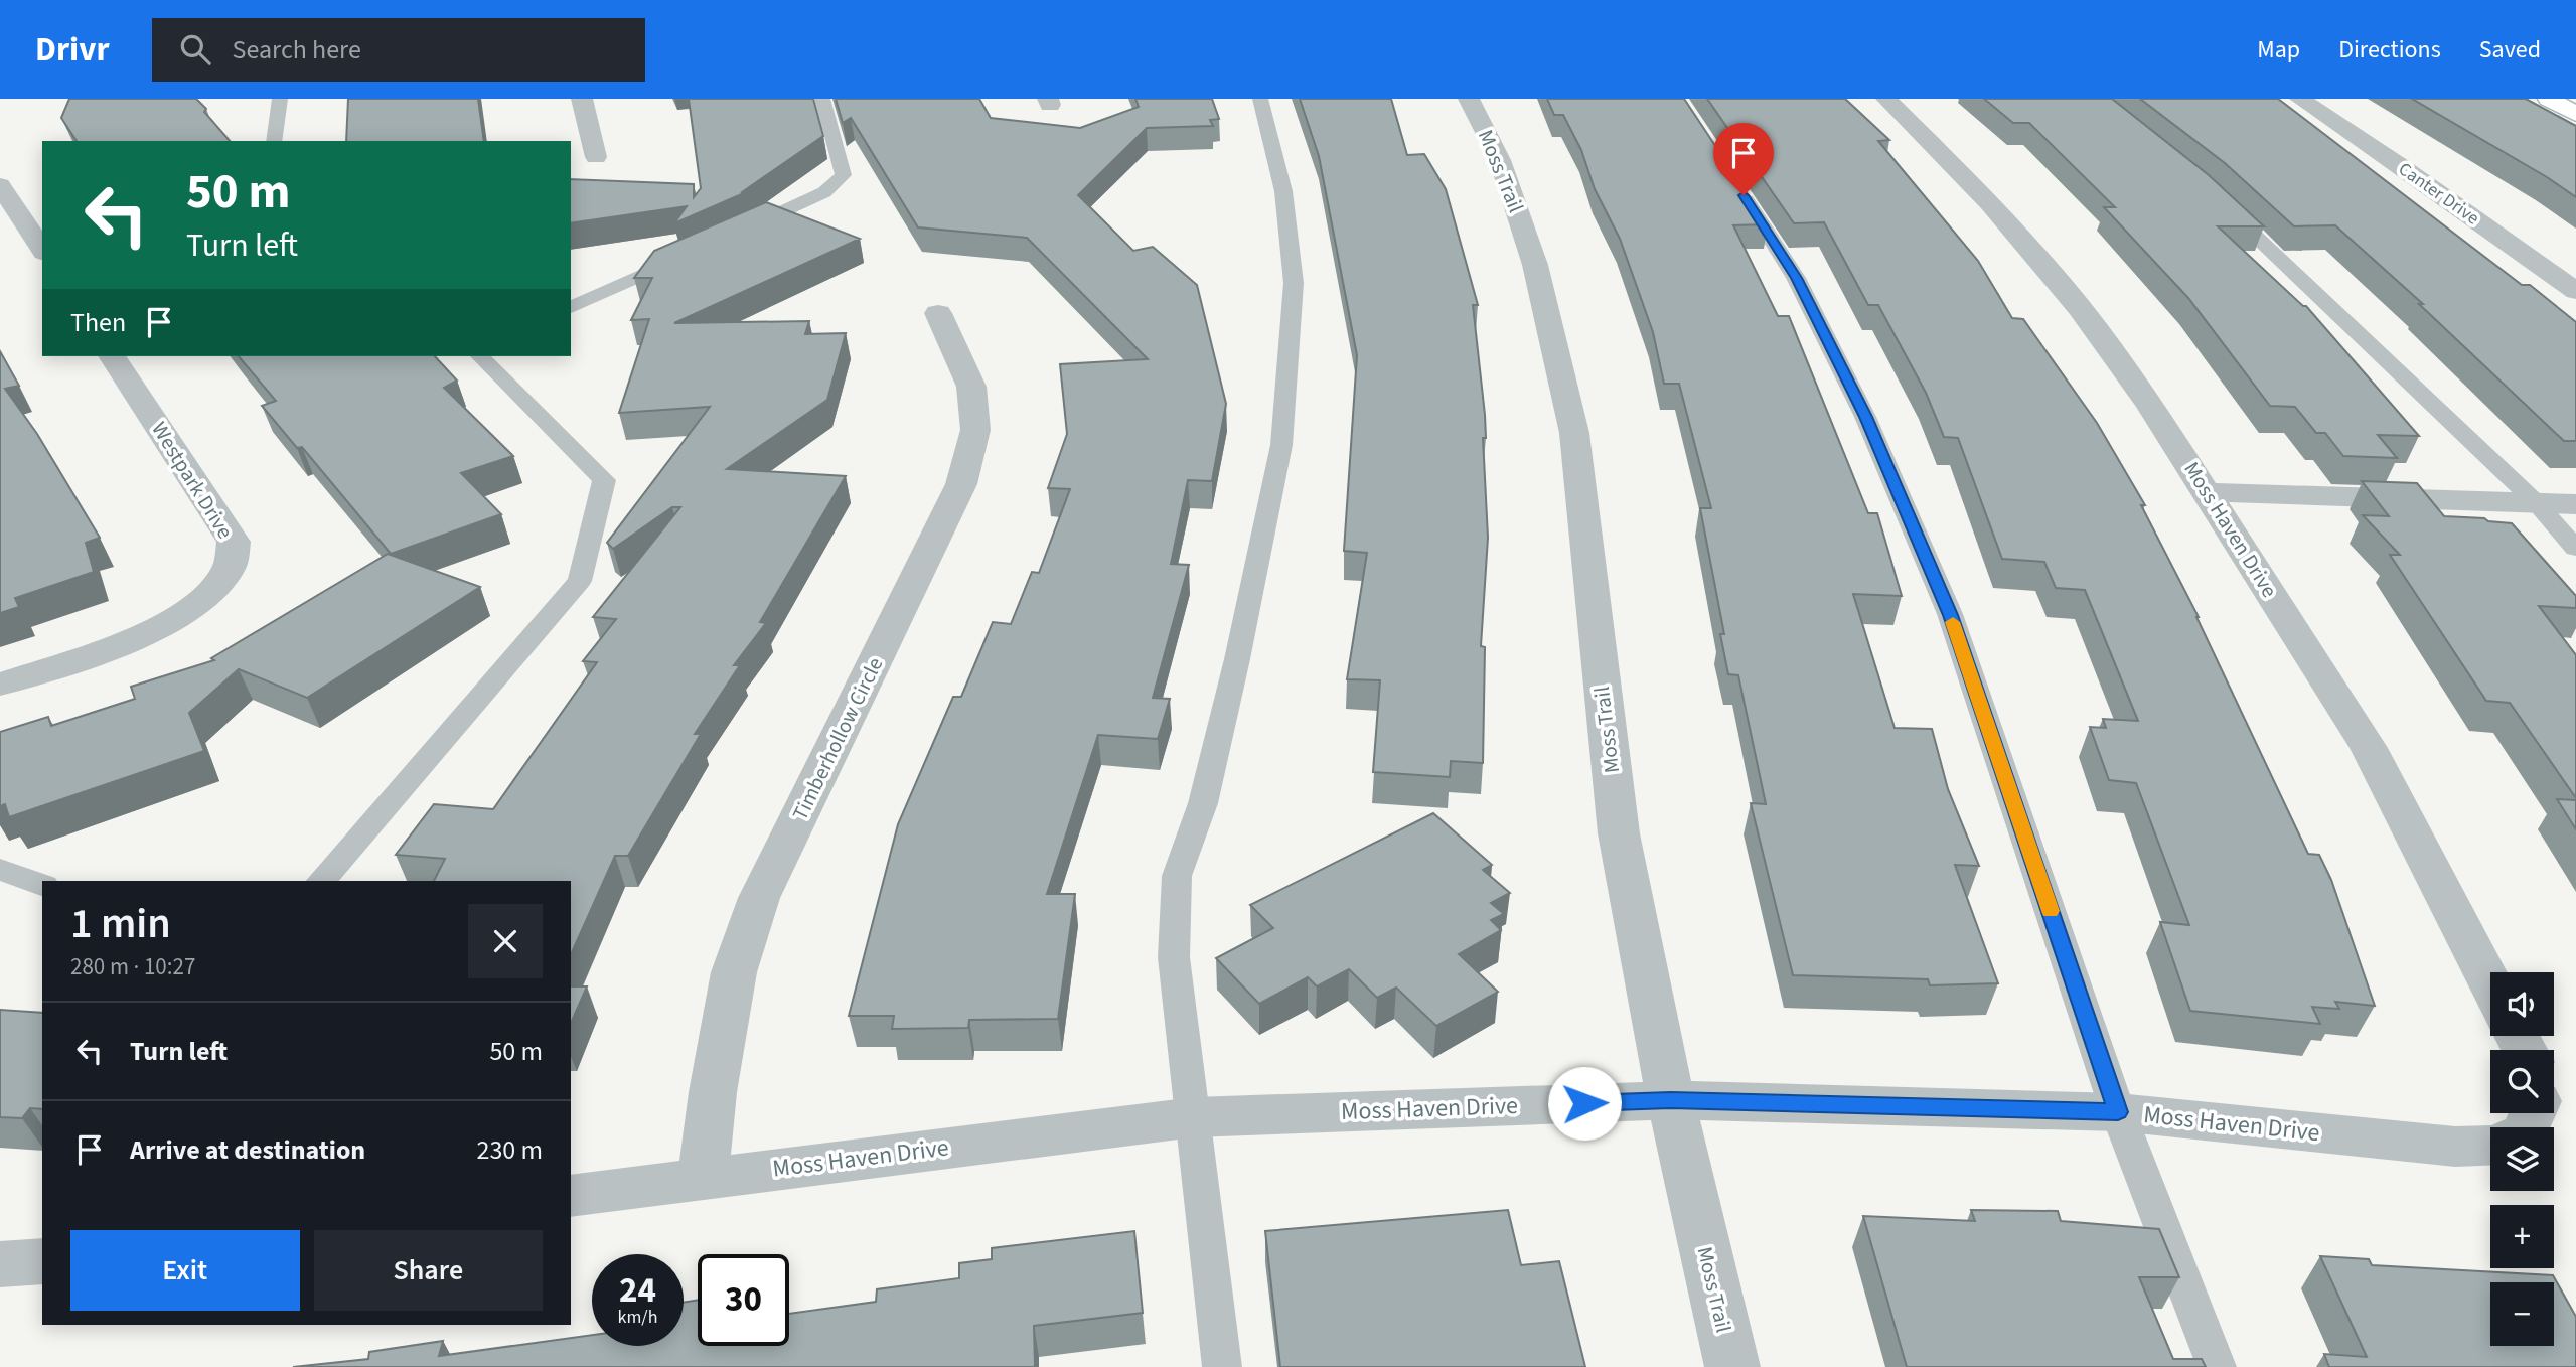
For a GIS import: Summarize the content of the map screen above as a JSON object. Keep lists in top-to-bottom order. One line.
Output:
{"streets":{"street":["Moss Trail","Canter Drive","Westpark Drive","Moss Haven Drive","Timberhollow Circle"]},"crossings":[["Moss Trail","Moss Haven Drive"],["Moss Haven Drive","Timberhollow Circle"]],"page":{"header":"Drivr","search":"Search here","nav":["Map","Directions","Saved"],"turn":["50 m","Turn left"],"then":"Then","heading":["1 min","280 m · 10:27"],"map_buttons":["+","−"],"list":[{"name":"Turn left","value":"50 m"},{"name":"Arrive at destination","value":"230 m"}],"buttons":["Exit","Share"],"speed":"24 km/h","limit":"30"}}
